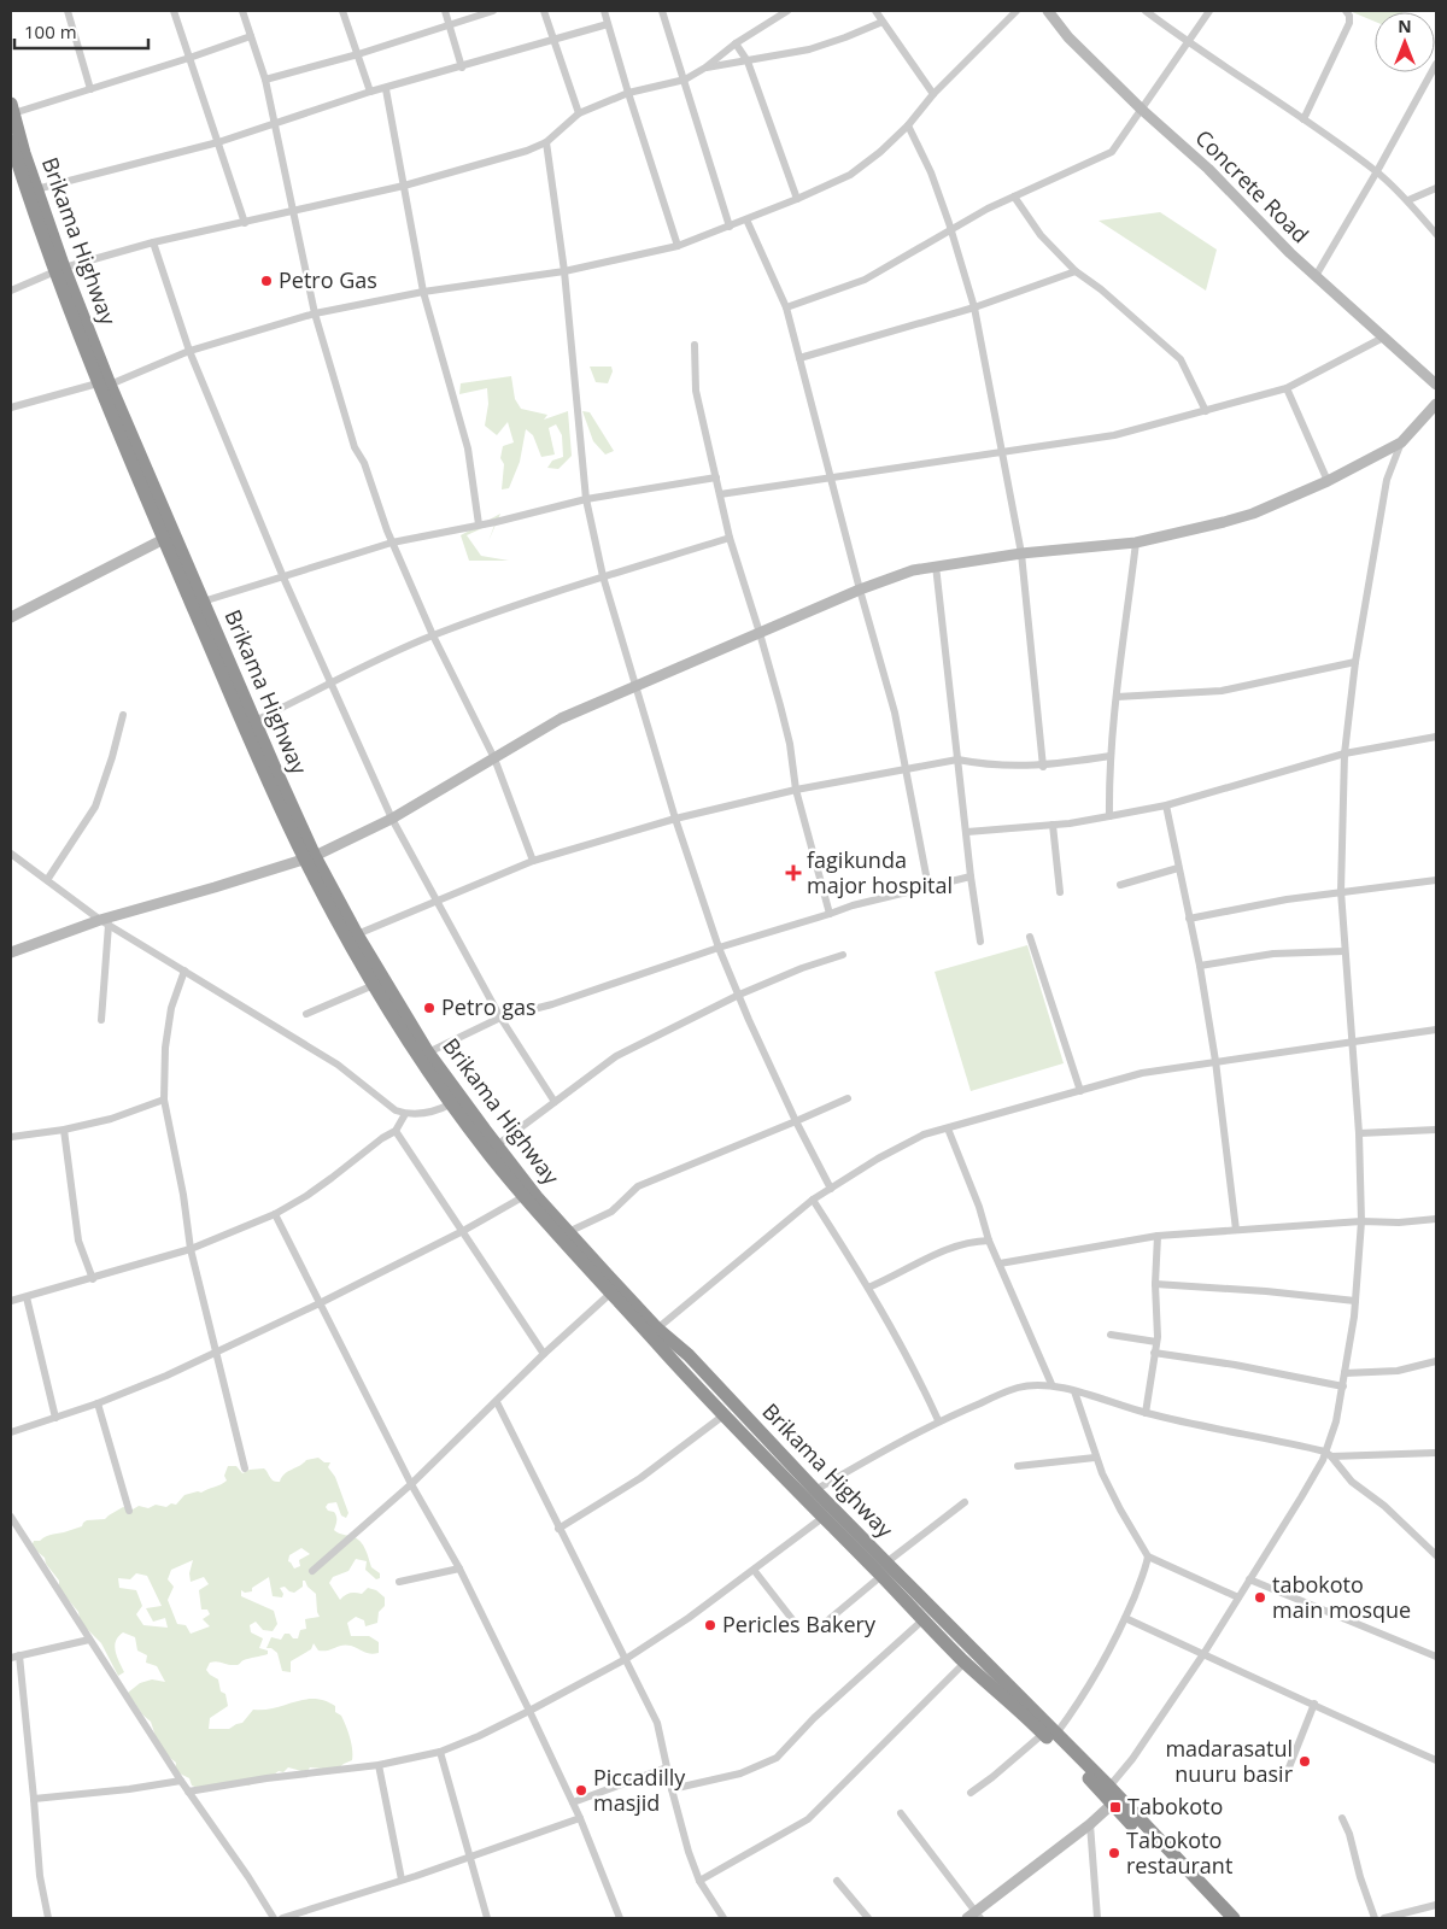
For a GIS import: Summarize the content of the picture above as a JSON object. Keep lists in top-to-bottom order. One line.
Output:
{"streets":{"highway":["Brikama Highway"],"street":["Concrete Road"]},"places":{"other":["Petro Gas","Petro gas","tabokoto main mosque","Pericles Bakery","madarasatul nuuru basir","Piccadilly masjid","Tabokoto restaurant"],"health":["fagikunda major hospital"],"transit":["Tabokoto"]},"scale_bar":"100 m","north":"top"}
